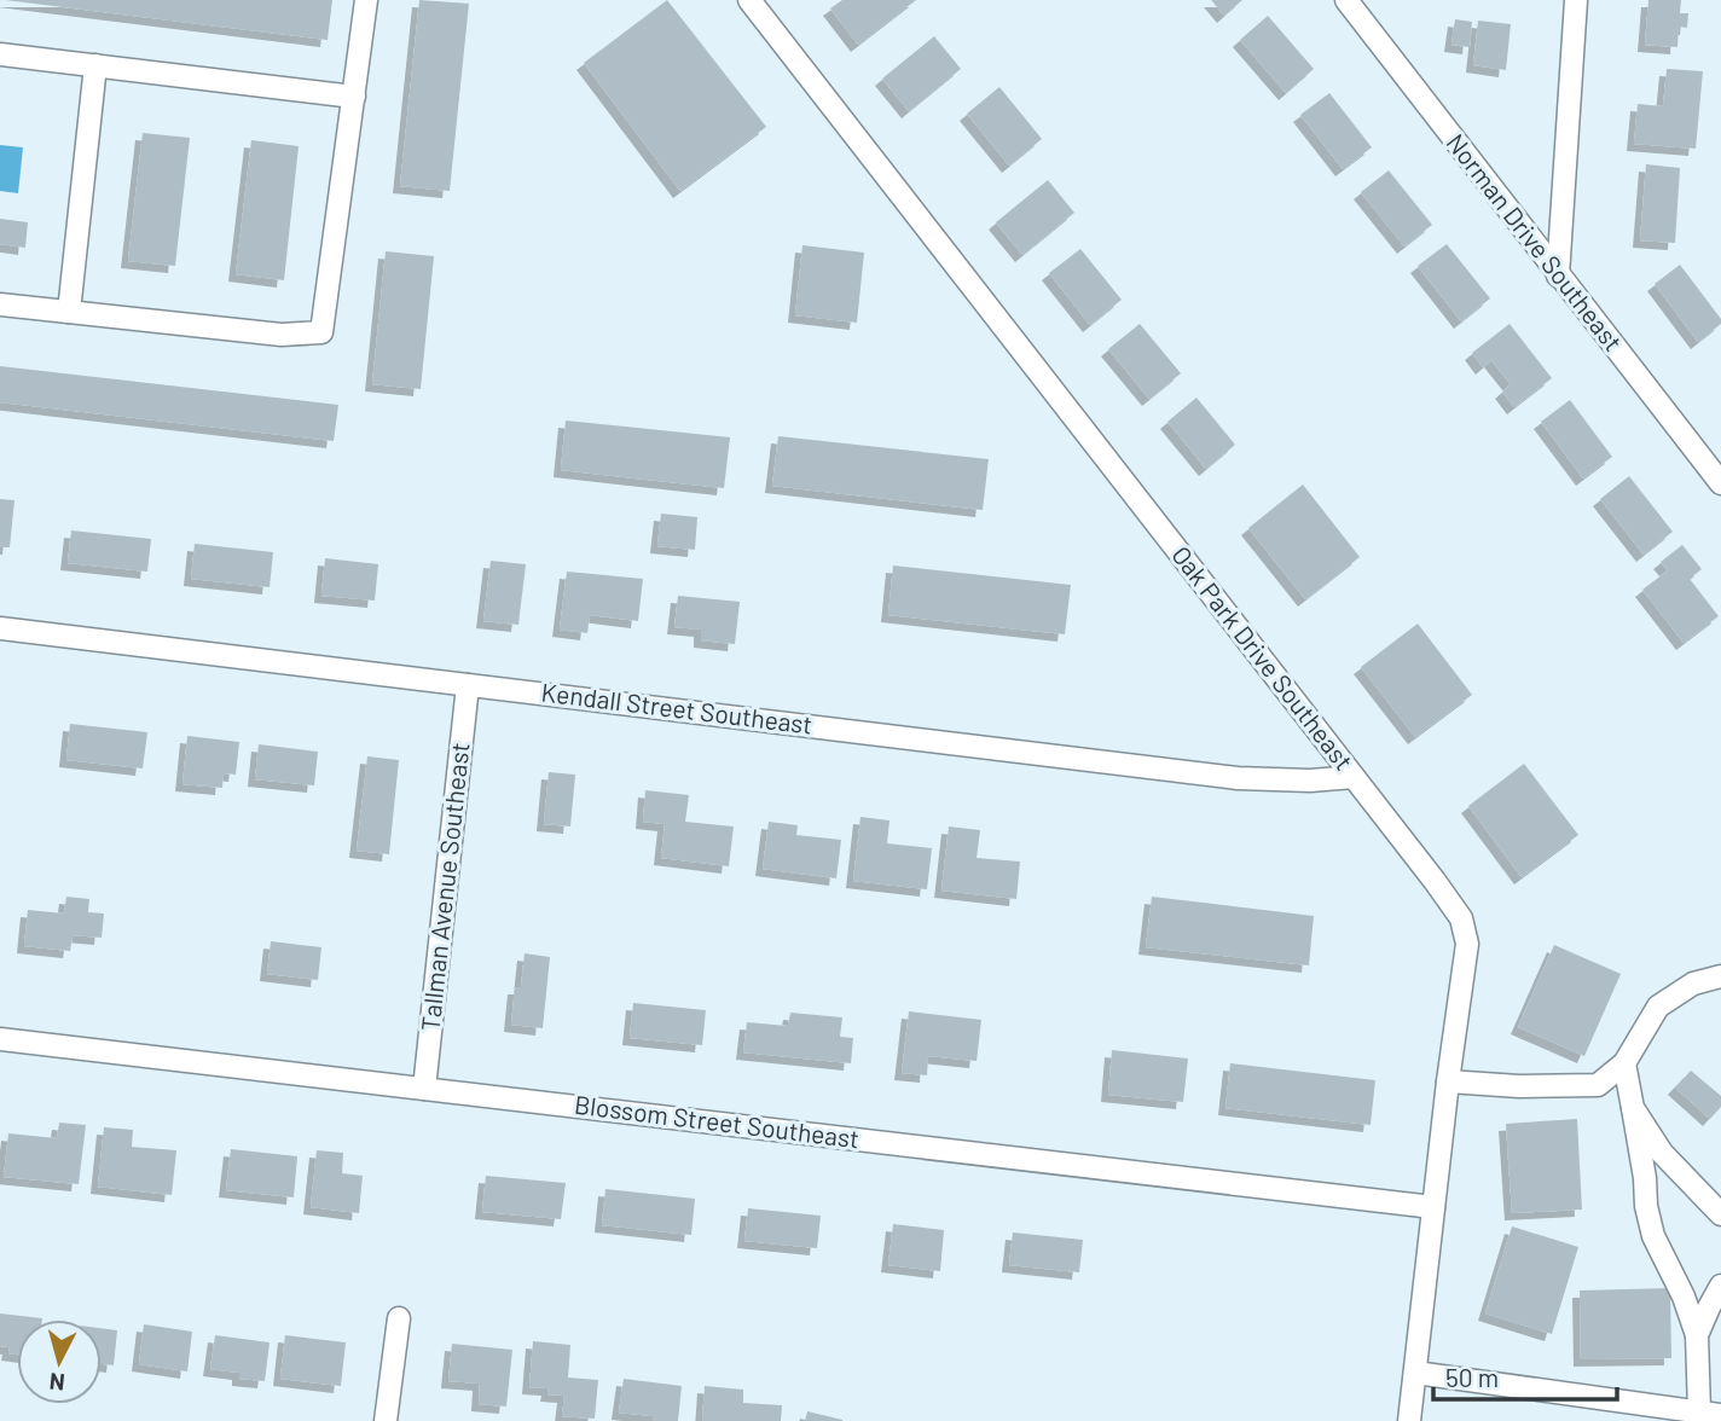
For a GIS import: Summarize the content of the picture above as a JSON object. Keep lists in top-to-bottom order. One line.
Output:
{"streets":{"street":["Norman Drive Southeast","Oak Park Drive Southeast","Kendall Street Southeast","Tallman Avenue Southeast","Blossom Street Southeast"]},"crossings":[["Oak Park Drive Southeast","Kendall Street Southeast"],["Oak Park Drive Southeast","Blossom Street Southeast"],["Kendall Street Southeast","Tallman Avenue Southeast"],["Tallman Avenue Southeast","Blossom Street Southeast"]],"scale_bar":"50 m","north":"bottom"}
